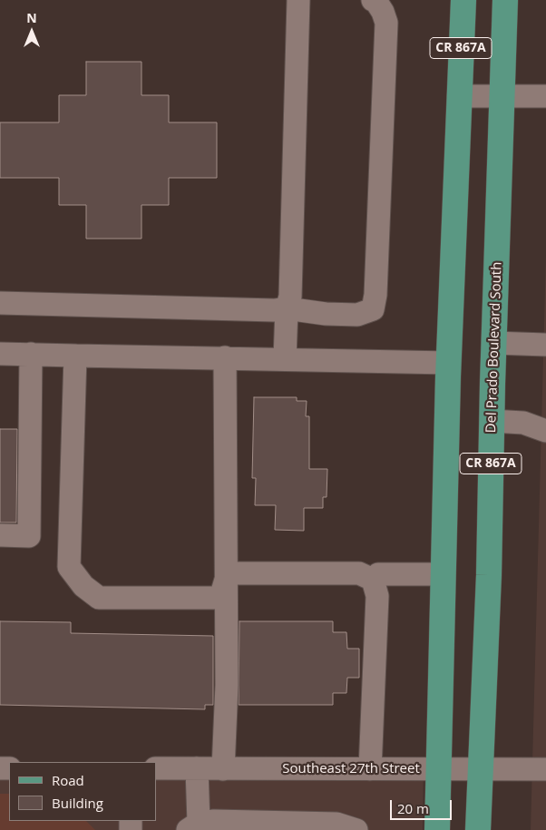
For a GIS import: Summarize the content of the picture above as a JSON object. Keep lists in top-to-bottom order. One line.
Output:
{"streets":{"main road":["CR 867A","Del Prado Boulevard South"],"street":["Southeast 27th Street"]},"crossings":[["CR 867A","Southeast 27th Street"],["Del Prado Boulevard South","Southeast 27th Street"]],"legend":["Road","Building"],"scale_bar":"20 m","north":"top"}
